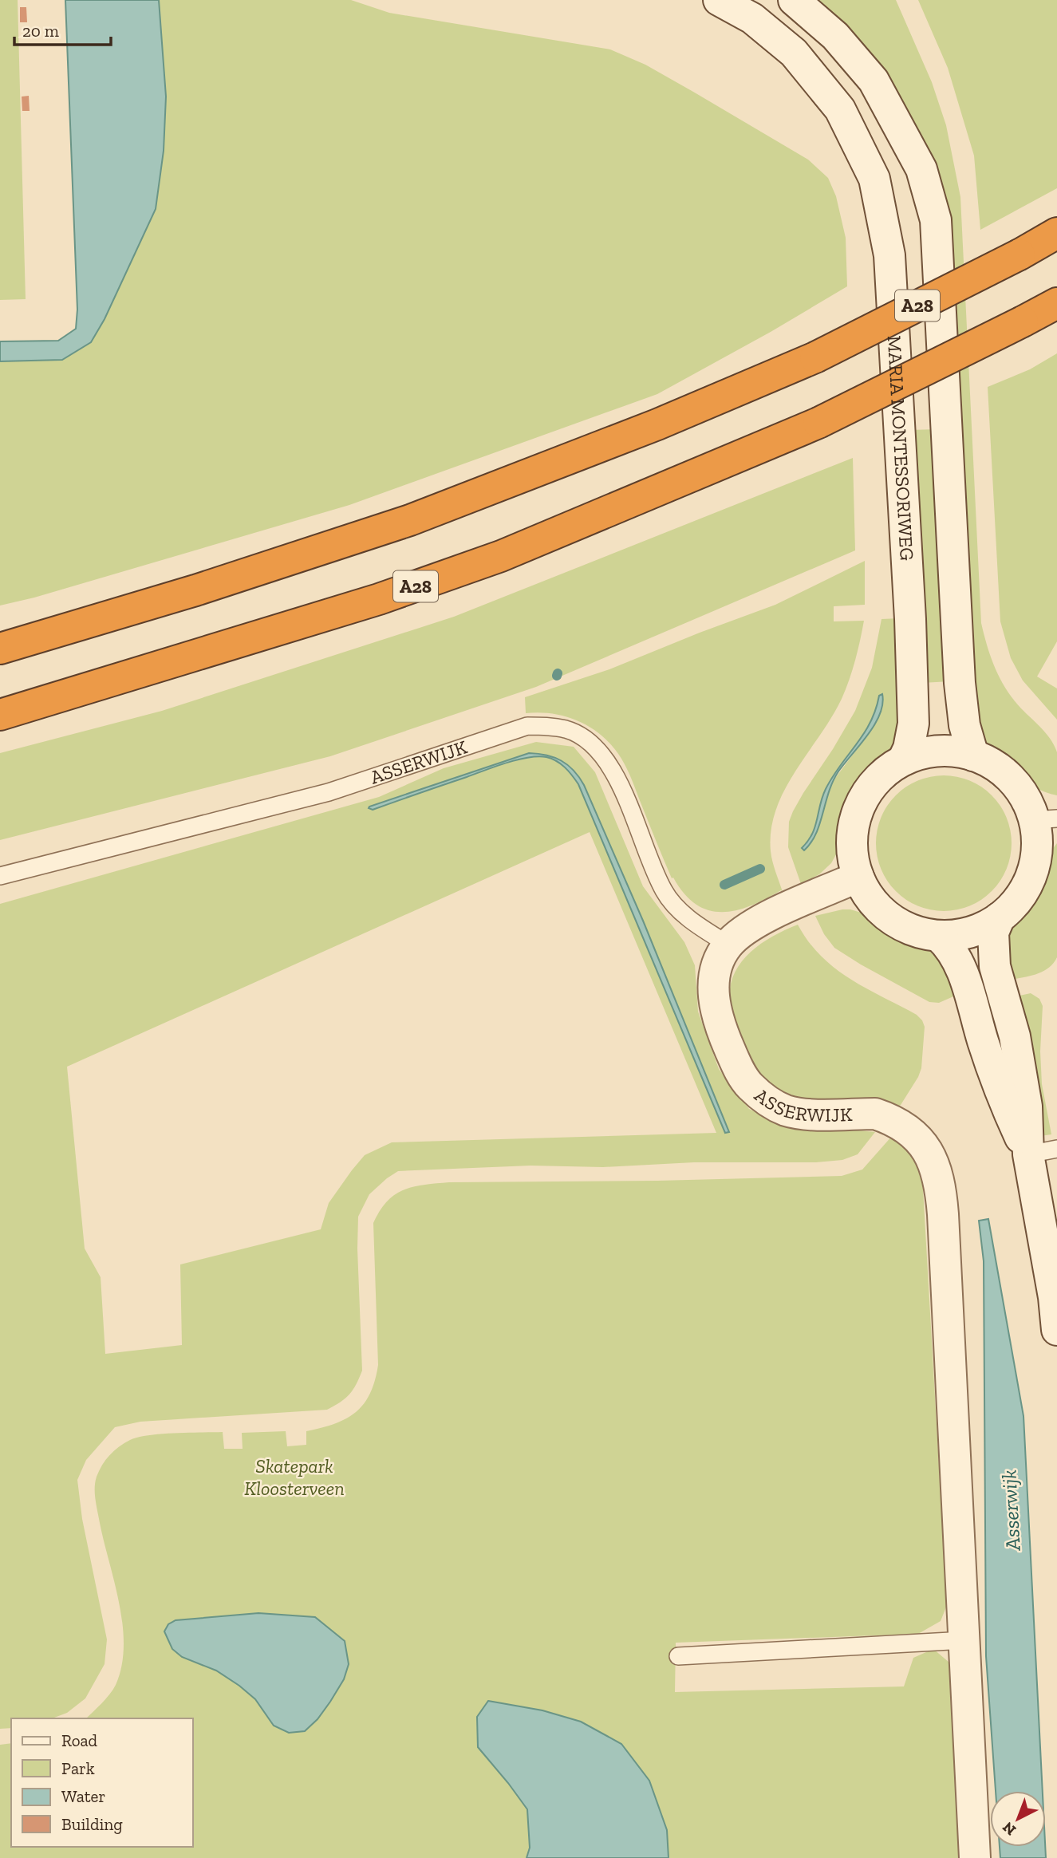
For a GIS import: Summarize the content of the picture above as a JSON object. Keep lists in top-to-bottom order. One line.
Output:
{"streets":{"highway":["A28"],"street":["MARIA MONTESSORIWEG","ASSERWIJK"]},"crossings":[["MARIA MONTESSORIWEG","ASSERWIJK"]],"water":["Asserwijk"],"parks":["Skatepark Kloosterveen"],"legend":["Road","Park","Water","Building"],"scale_bar":"20 m","north":"bottom left"}
